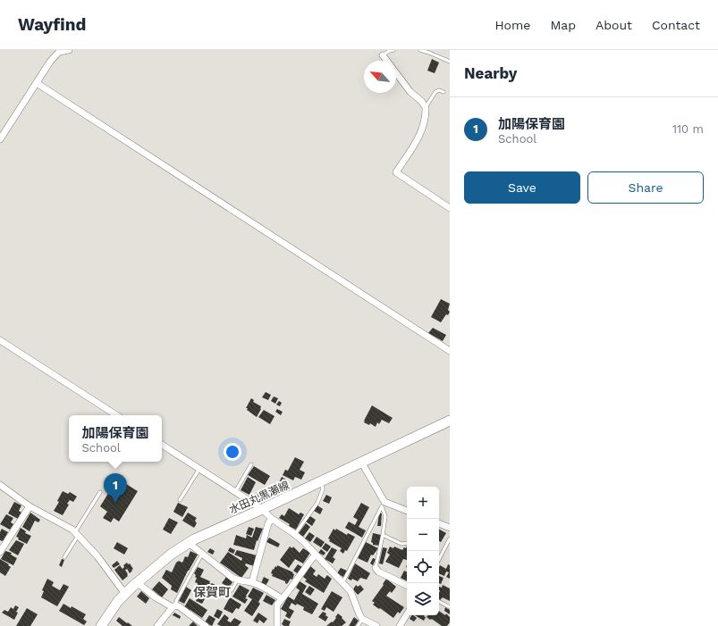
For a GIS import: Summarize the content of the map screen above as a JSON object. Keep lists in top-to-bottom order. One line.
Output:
{"streets":{"main road":["水田丸黒瀬線"]},"districts":["保賀町"],"north":"top left","page":{"header":"Wayfind","nav":["Home","Map","About","Contact"],"heading":"Nearby","list":[{"mark":"1","name":"加陽保育園","note":"School","value":"110 m"}],"buttons":["Save","Share"],"popup":["加陽保育園","School"],"pins":"1","map_buttons":["+","−"]}}
